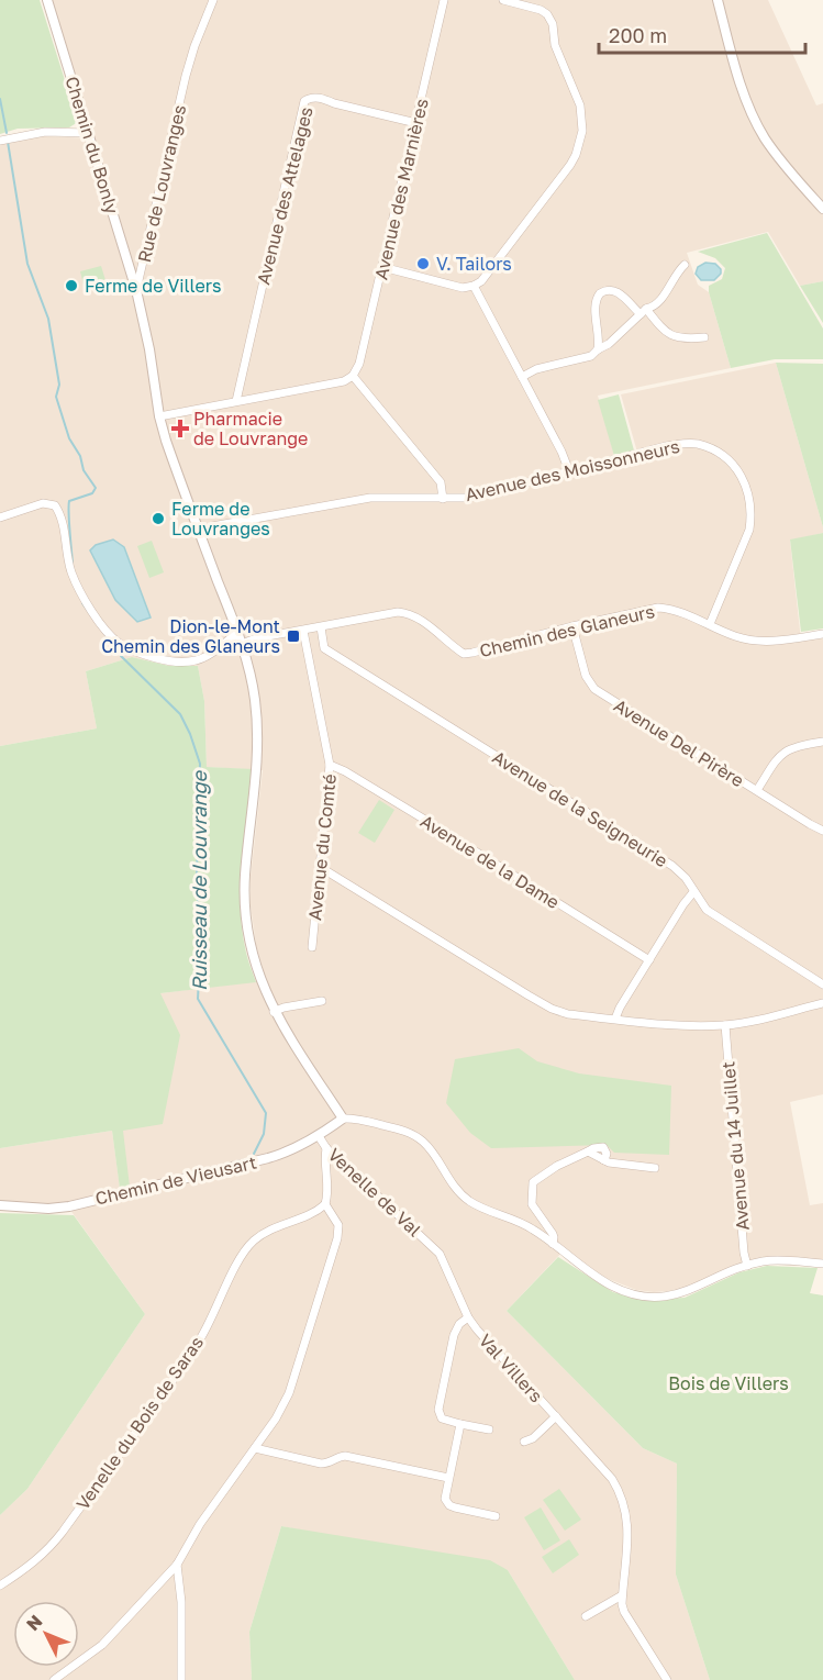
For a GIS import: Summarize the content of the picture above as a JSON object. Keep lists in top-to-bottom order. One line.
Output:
{"streets":{"street":["Chemin du Bonly","Rue de Louvranges","Avenue des Marnières","Avenue des Attelages","Avenue des Moissonneurs","Chemin des Glaneurs","Avenue Del Pirère","Avenue de la Seigneurie","Avenue du Comté","Avenue de la Dame","Avenue du 14 Juillet","Chemin de Vieusart","Venelle de Val","Val Villers","Venelle du Bois de Saras"]},"crossings":[["Chemin du Bonly","Rue de Louvranges"],["Rue de Louvranges","Avenue des Moissonneurs"],["Rue de Louvranges","Chemin des Glaneurs"],["Rue de Louvranges","Chemin de Vieusart"],["Avenue des Marnières","Avenue des Attelages"],["Avenue des Moissonneurs","Chemin des Glaneurs"],["Chemin des Glaneurs","Avenue Del Pirère"],["Chemin des Glaneurs","Avenue du Comté"],["Avenue du Comté","Avenue de la Dame"],["Chemin de Vieusart","Venelle de Val"],["Venelle de Val","Val Villers"]],"water":["Ruisseau de Louvrange"],"parks":["Bois de Villers"],"places":{"other":["V. Tailors","Ferme de Villers","Ferme de Louvranges"],"health":["Pharmacie de Louvrange"],"transit":["Dion-le-Mont Chemin des Glaneurs"]},"scale_bar":"200 m","north":"top left"}
